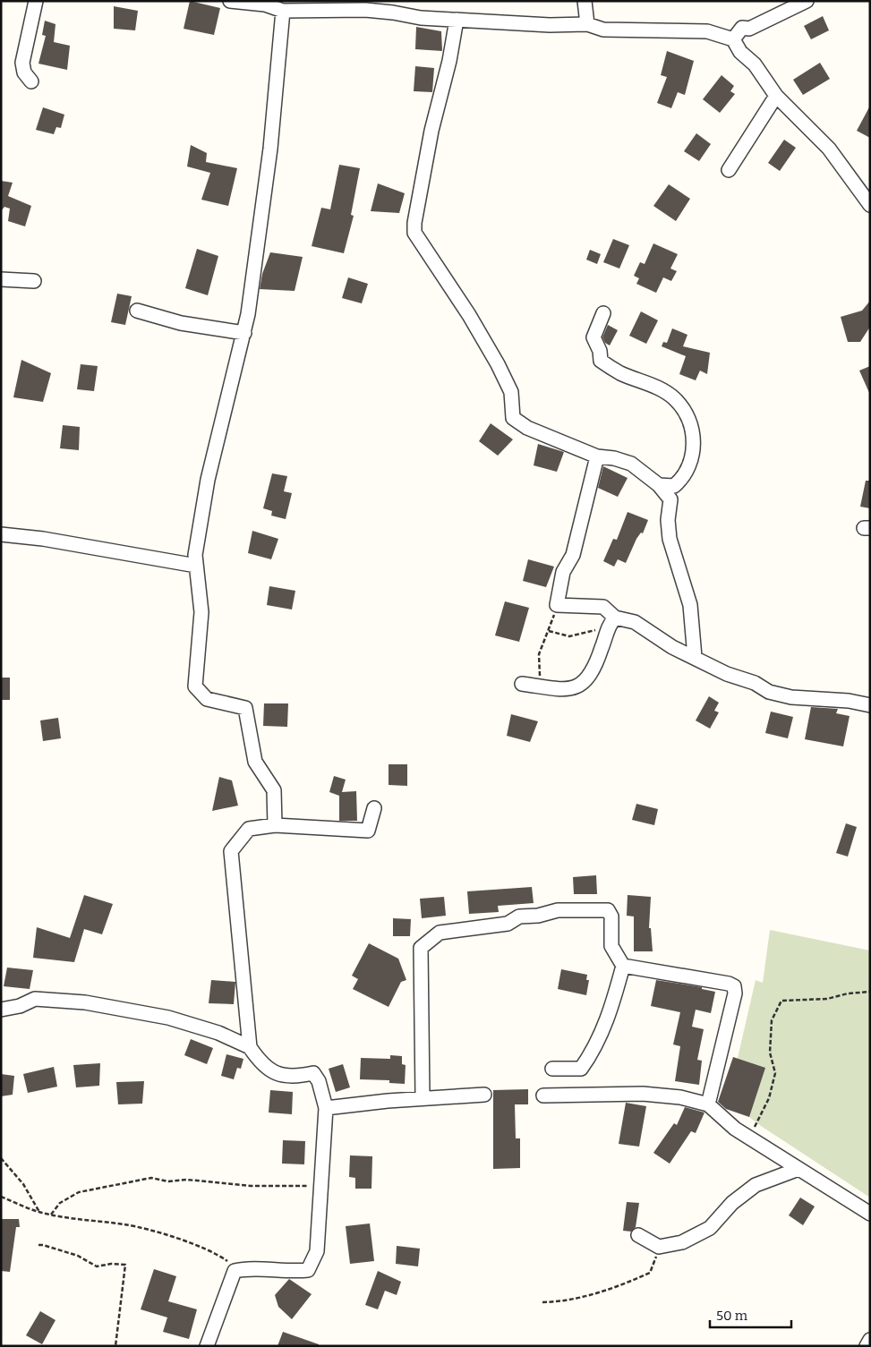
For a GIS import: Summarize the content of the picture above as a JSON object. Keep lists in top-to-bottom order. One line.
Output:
{"scale_bar":"50 m"}
